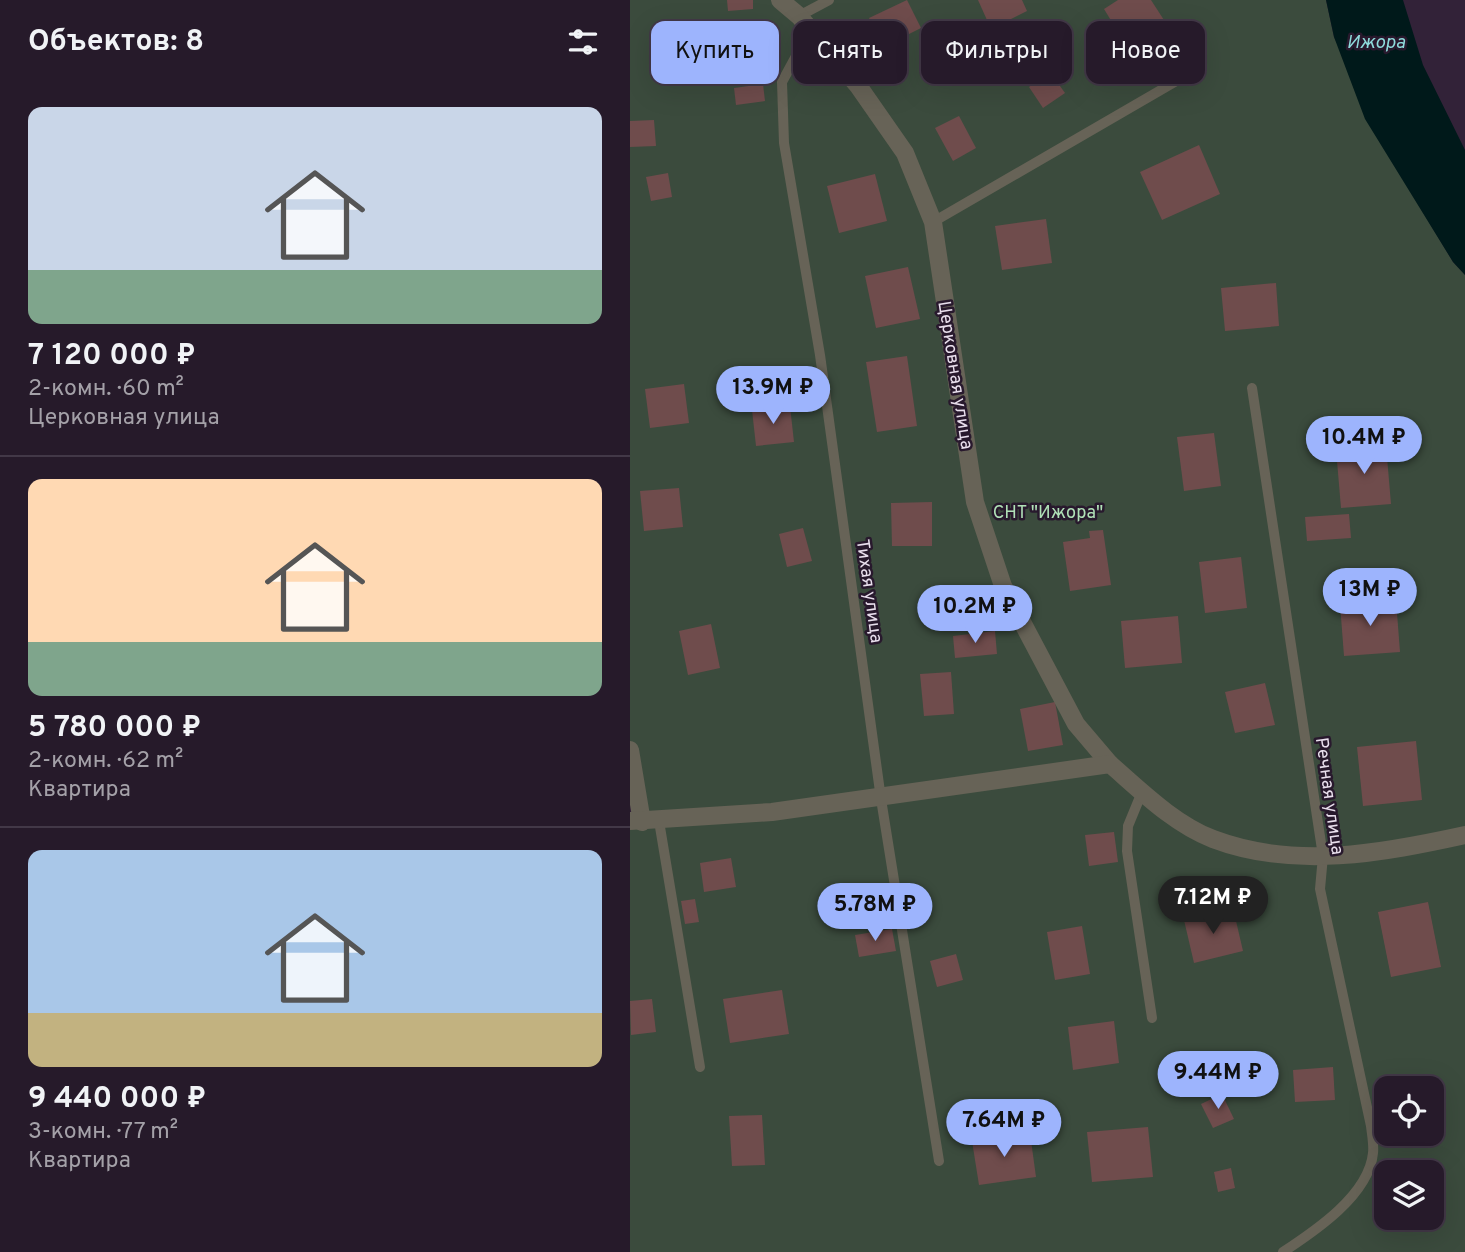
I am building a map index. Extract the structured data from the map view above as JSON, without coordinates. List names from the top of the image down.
{
  "streets": {
    "street": ["Церковная улица"],
    "lane": ["Тихая улица", "Речная улица"]
  },
  "crossings": [
    ["Церковная улица", "Речная улица"]
  ],
  "water": ["Ижора"],
  "parks": ["СНТ \"Ижора\""],
  "page": {
    "heading": "Объектов: 8",
    "chip": [
      "Купить",
      "Снять",
      "Фильтры",
      "Новое"
    ],
    "list": [
      {
        "name": "7 120 000 ₽",
        "note": "2-комн. · 60 m² · Церковная улица"
      },
      {
        "name": "5 780 000 ₽",
        "note": "2-комн. · 62 m² · Квартира"
      },
      {
        "name": "9 440 000 ₽",
        "note": "3-комн. · 77 m² · Квартира"
      }
    ],
    "price": [
      "13.9M ₽",
      "10.4M ₽",
      "13M ₽",
      "10.2M ₽",
      "7.12M ₽",
      "5.78M ₽",
      "9.44M ₽",
      "7.64M ₽"
    ]
  }
}
